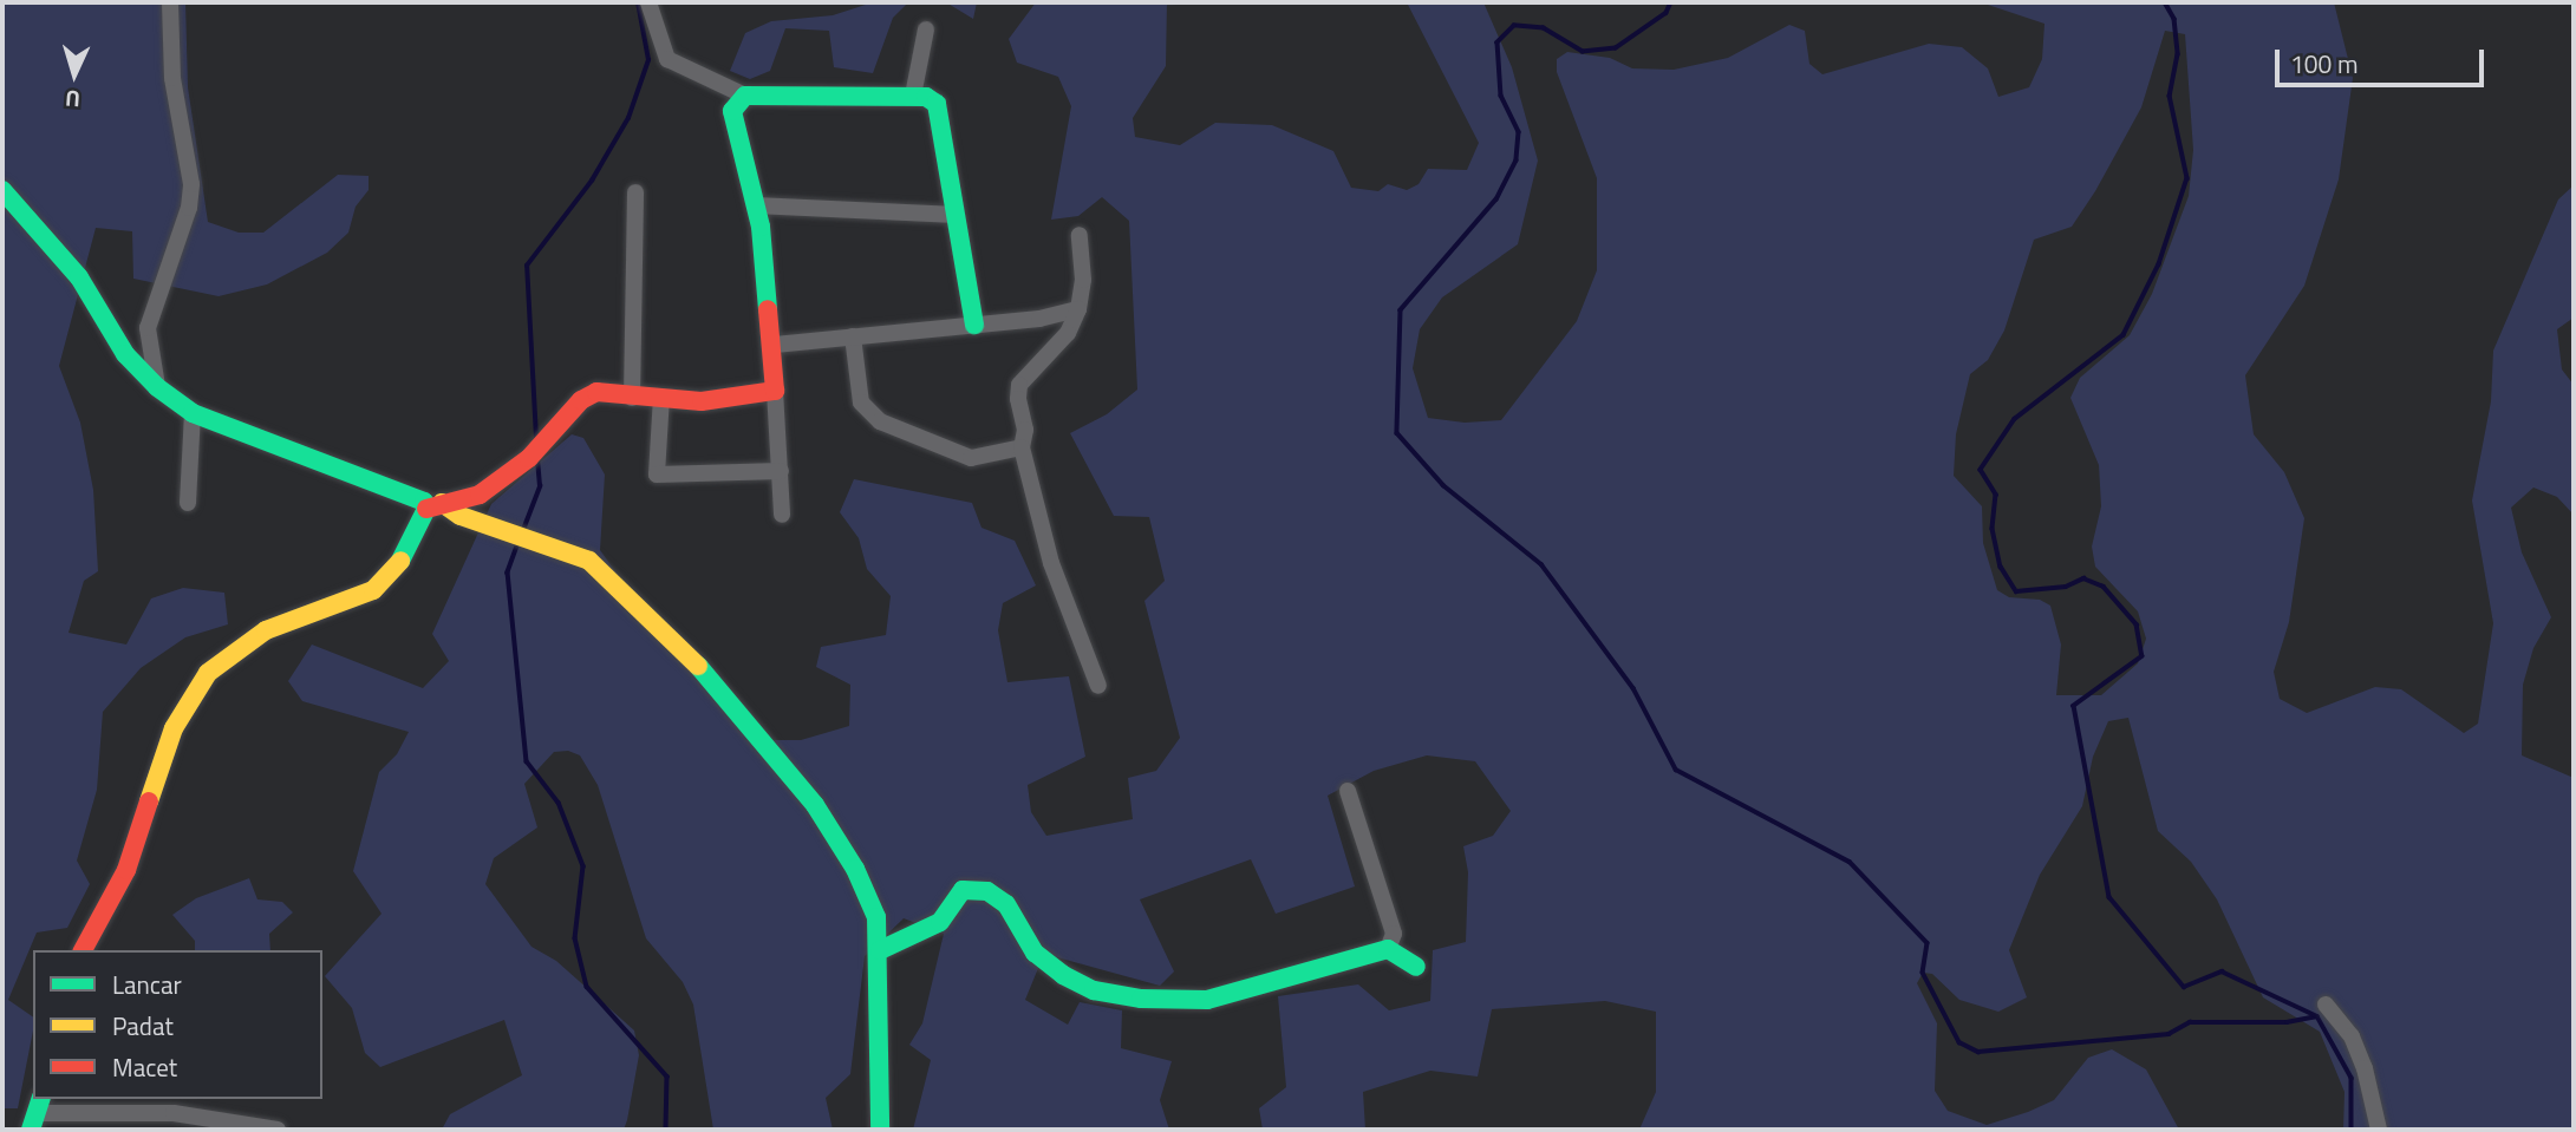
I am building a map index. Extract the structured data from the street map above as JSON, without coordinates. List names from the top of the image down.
{
  "legend": ["Lancar", "Padat", "Macet"],
  "scale_bar": "100 m",
  "north": "bottom"
}
